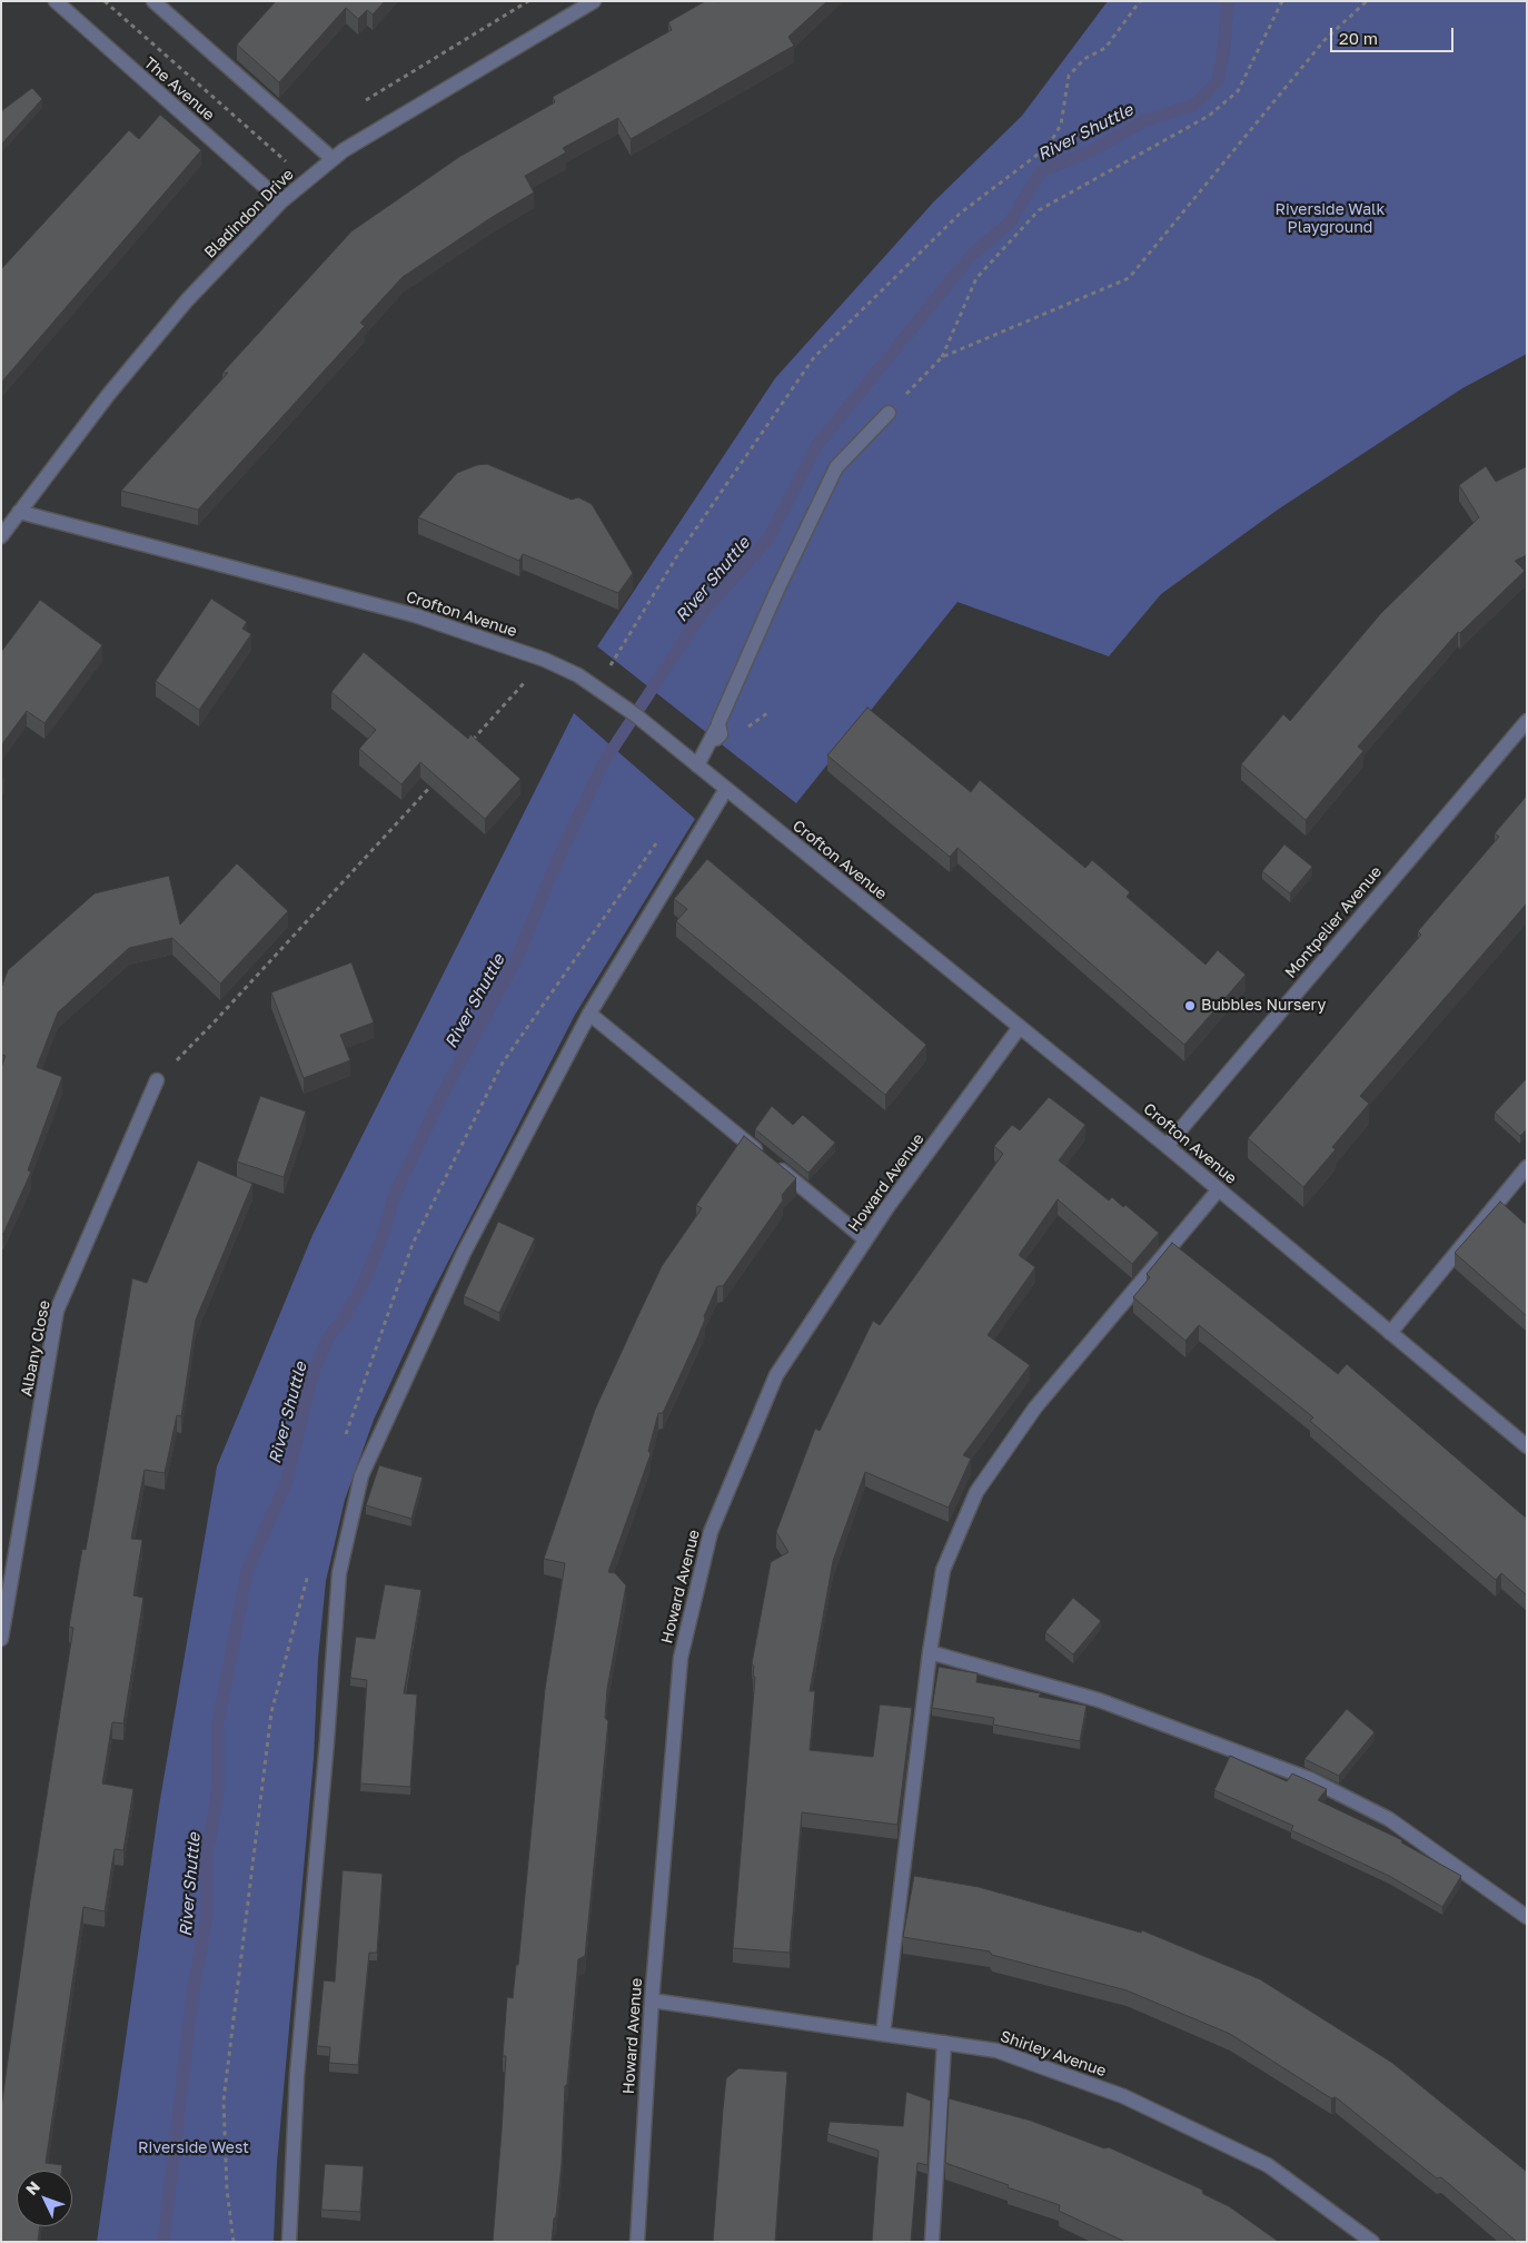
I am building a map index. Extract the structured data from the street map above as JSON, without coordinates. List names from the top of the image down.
{
  "streets": {
    "street": [
      "The Avenue",
      "Bladindon Drive",
      "Crofton Avenue",
      "Montpelier Avenue",
      "Howard Avenue",
      "Albany Close",
      "Shirley Avenue"
    ]
  },
  "crossings": [
    ["The Avenue", "Bladindon Drive"],
    ["Bladindon Drive", "Crofton Avenue"],
    ["Crofton Avenue", "Montpelier Avenue"],
    ["Crofton Avenue", "Howard Avenue"],
    ["Howard Avenue", "Shirley Avenue"]
  ],
  "water": ["River Shuttle"],
  "parks": ["Riverside Walk Playground", "Riverside West"],
  "places": ["Bubbles Nursery"],
  "scale_bar": "20 m",
  "north": "top left"
}
